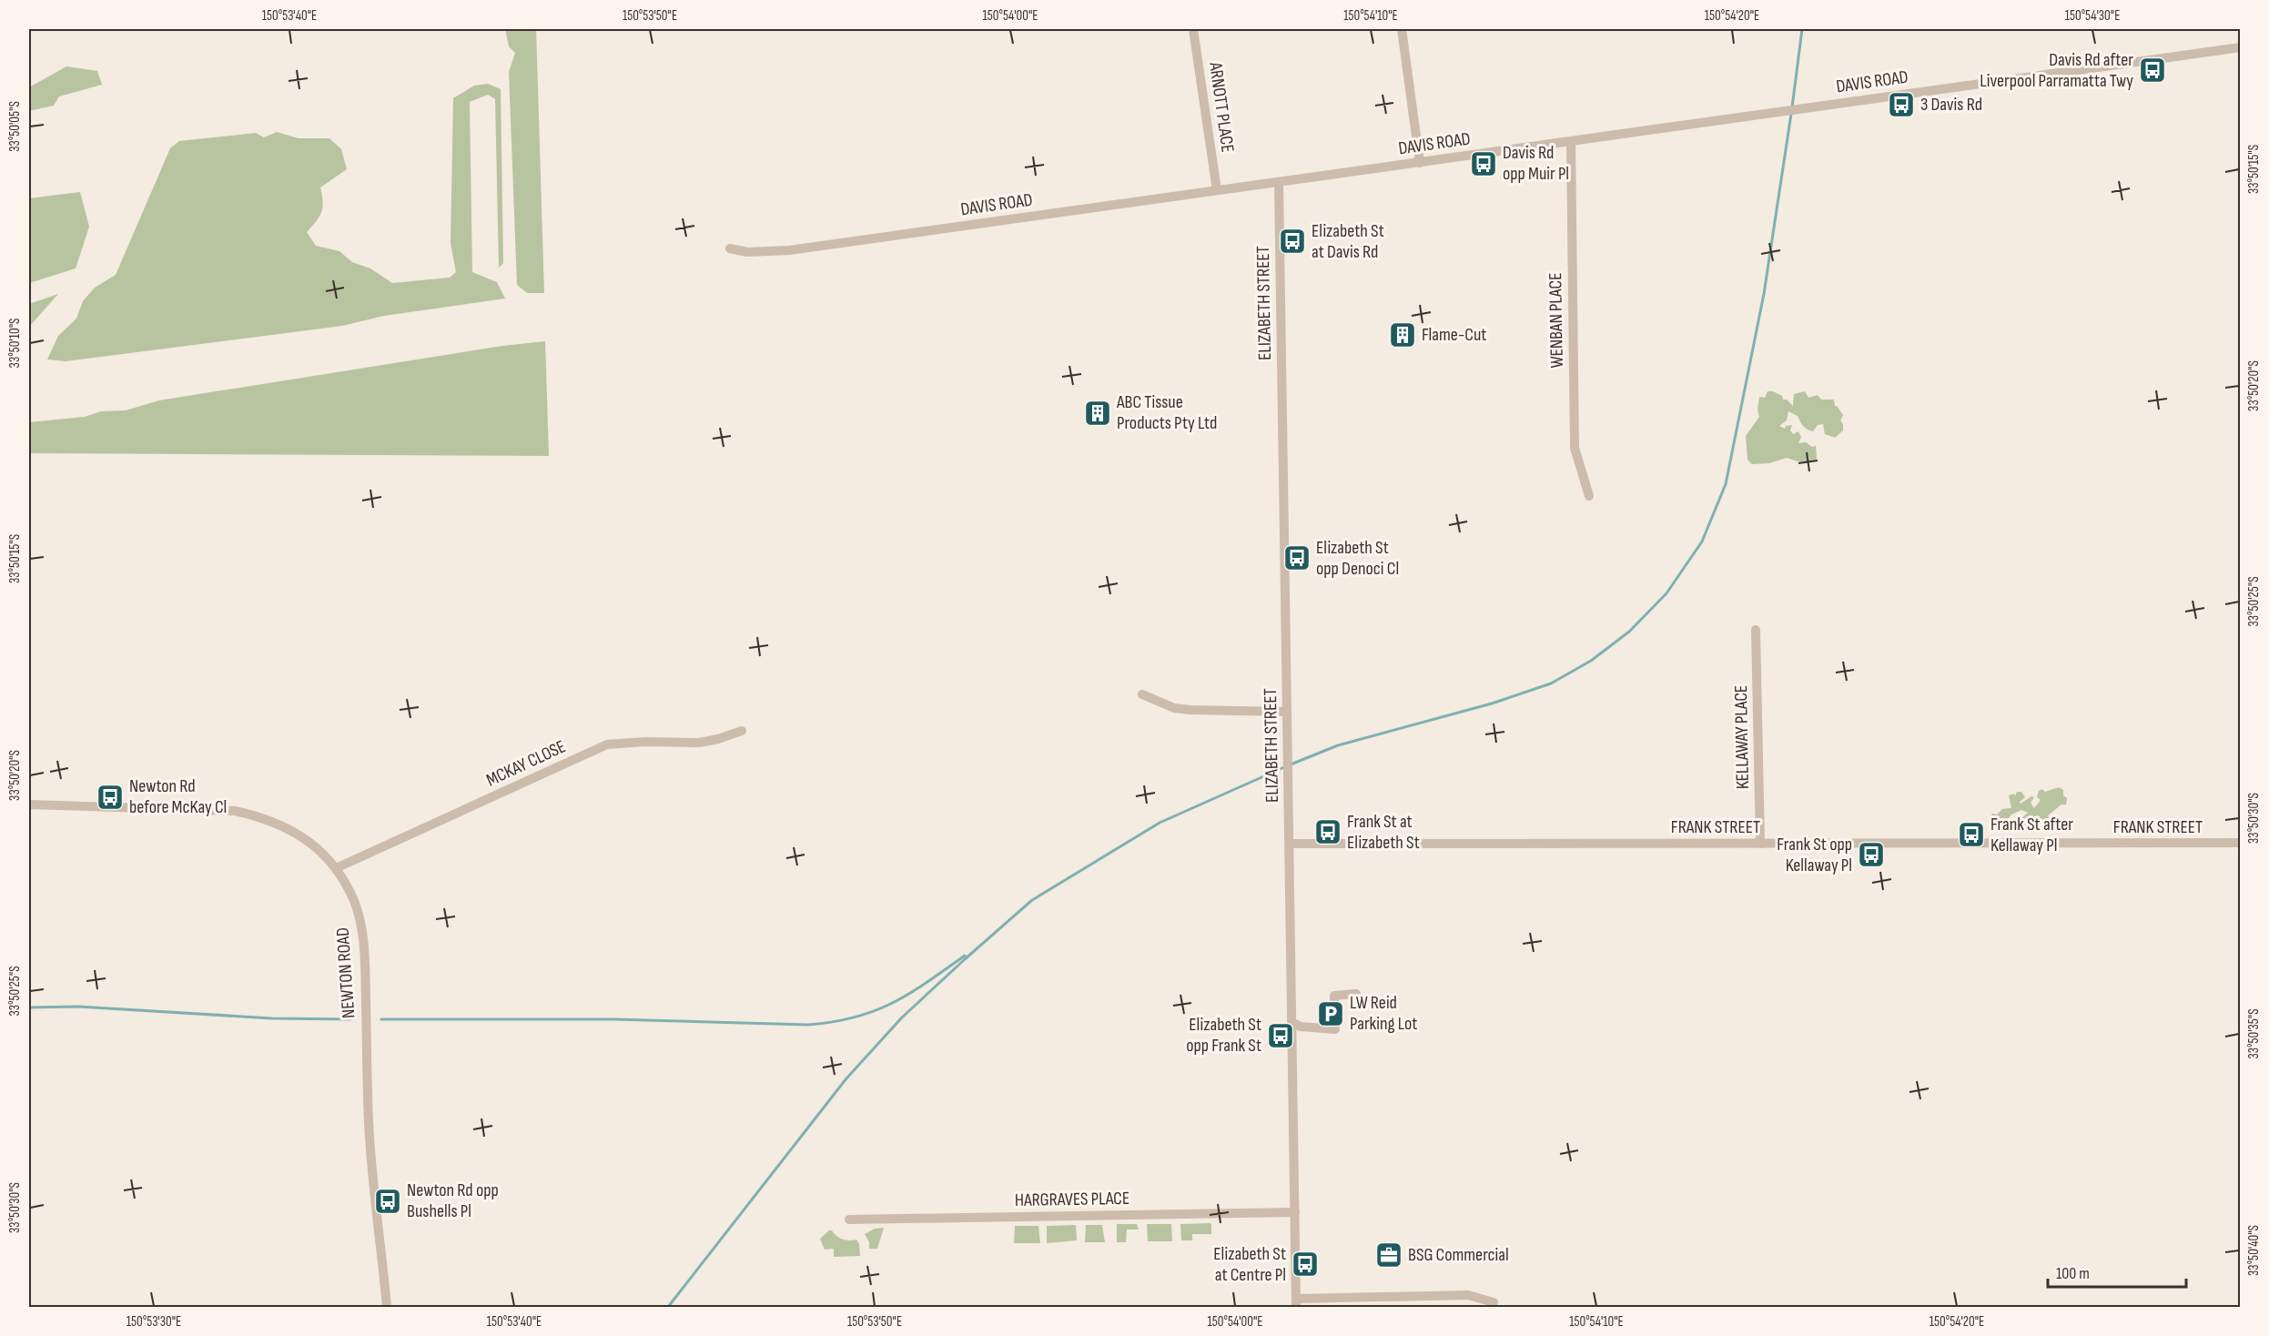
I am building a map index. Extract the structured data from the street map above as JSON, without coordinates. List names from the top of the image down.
{
  "streets": {
    "street": [
      "DAVIS ROAD",
      "ARNOTT PLACE",
      "ELIZABETH STREET",
      "WENBAN PLACE",
      "KELLAWAY PLACE",
      "MCKAY CLOSE",
      "FRANK STREET",
      "NEWTON ROAD",
      "HARGRAVES PLACE"
    ]
  },
  "crossings": [
    ["DAVIS ROAD", "ARNOTT PLACE"],
    ["DAVIS ROAD", "ELIZABETH STREET"],
    ["DAVIS ROAD", "WENBAN PLACE"],
    ["ELIZABETH STREET", "FRANK STREET"],
    ["ELIZABETH STREET", "HARGRAVES PLACE"],
    ["KELLAWAY PLACE", "FRANK STREET"],
    ["MCKAY CLOSE", "NEWTON ROAD"]
  ],
  "places": {
    "bus stop": [
      "Davis Rd after Liverpool Parramatta Twy",
      "3 Davis Rd",
      "Davis Rd opp Muir Pl",
      "Elizabeth St at Davis Rd",
      "Elizabeth St opp Denoci Cl",
      "Newton Rd before McKay Cl",
      "Frank St at Elizabeth St",
      "Frank St after Kellaway Pl",
      "Frank St opp Kellaway Pl",
      "Elizabeth St opp Frank St",
      "Newton Rd opp Bushells Pl",
      "Elizabeth St at Centre Pl"
    ],
    "building": ["Flame-Cut", "ABC Tissue Products Pty Ltd"],
    "parking": ["LW Reid Parking Lot"],
    "office": ["BSG Commercial"]
  },
  "scale_bar": "100 m",
  "coordinates": [
    "150°53'40\"E",
    "150°53'50\"E",
    "150°54'00\"E",
    "150°54'10\"E",
    "150°54'20\"E",
    "150°54'30\"E",
    "33°50'05\"S",
    "33°50'15\"S",
    "33°50'10\"S",
    "33°50'20\"S",
    "33°50'25\"S",
    "33°50'30\"S",
    "33°50'35\"S",
    "33°50'40\"S",
    "150°53'30\"E"
  ]
}
